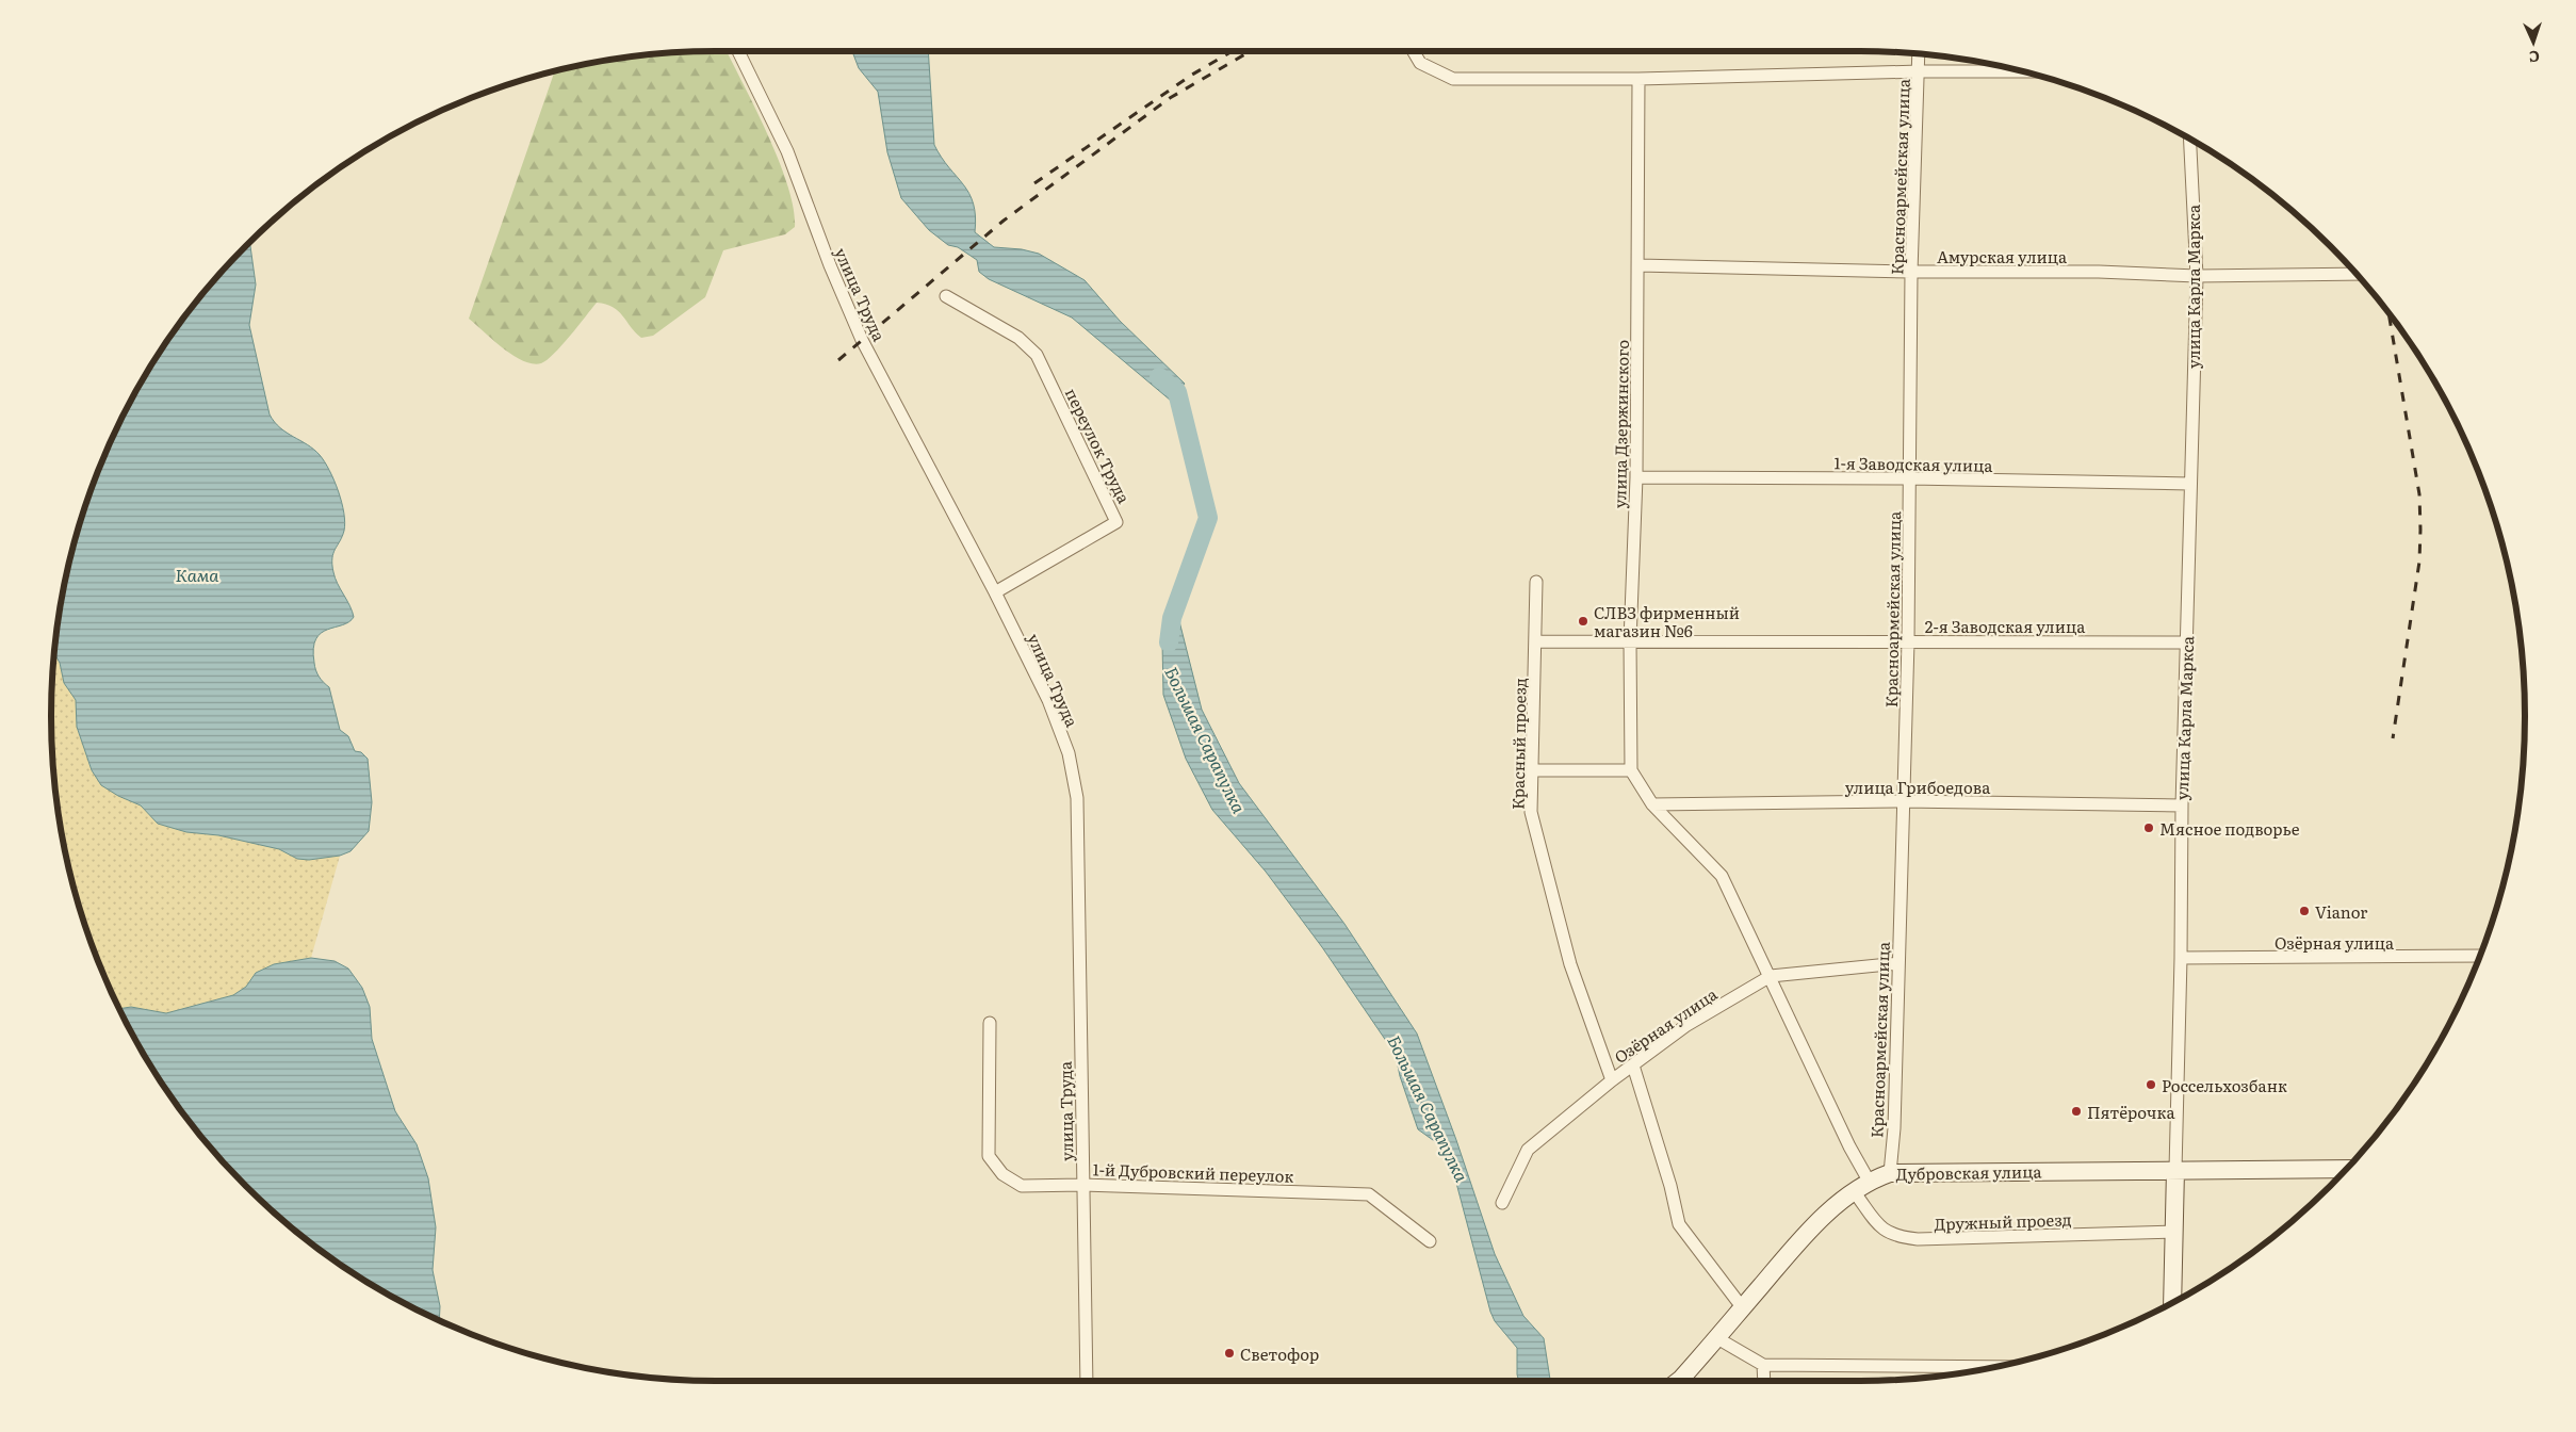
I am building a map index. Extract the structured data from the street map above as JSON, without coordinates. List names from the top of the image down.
{
  "streets": {
    "main road": ["улица Карла Маркса", "Дубровская улица"],
    "street": [
      "Красноармейская улица",
      "Амурская улица",
      "улица Труда",
      "улица Дзержинского",
      "переулок Труда",
      "1-я Заводская улица",
      "2-я Заводская улица",
      "Красный проезд",
      "улица Грибоедова",
      "Озёрная улица",
      "1-й Дубровский переулок",
      "Дружный проезд"
    ]
  },
  "crossings": [
    ["Красноармейская улица", "Амурская улица"],
    ["Красноармейская улица", "1-я Заводская улица"],
    ["Красноармейская улица", "2-я Заводская улица"],
    ["Красноармейская улица", "улица Грибоедова"],
    ["Красноармейская улица", "Озёрная улица"],
    ["Красноармейская улица", "Дубровская улица"],
    ["Амурская улица", "улица Карла Маркса"],
    ["Амурская улица", "улица Дзержинского"],
    ["улица Карла Маркса", "1-я Заводская улица"],
    ["улица Карла Маркса", "2-я Заводская улица"],
    ["улица Карла Маркса", "улица Грибоедова"],
    ["улица Карла Маркса", "Озёрная улица"],
    ["улица Карла Маркса", "Дубровская улица"],
    ["улица Карла Маркса", "Дружный проезд"],
    ["улица Труда", "переулок Труда"],
    ["улица Труда", "1-й Дубровский переулок"],
    ["улица Дзержинского", "1-я Заводская улица"],
    ["улица Дзержинского", "2-я Заводская улица"],
    ["2-я Заводская улица", "Красный проезд"],
    ["Красный проезд", "Озёрная улица"],
    ["Дубровская улица", "Дружный проезд"]
  ],
  "water": ["Кама", "Большая Сарапулка"],
  "places": [
    "СЛВЗ фирменный магазин №6",
    "Мясное подворье",
    "Vianor",
    "Россельхозбанк",
    "Пятёрочка",
    "Светофор"
  ],
  "north": "bottom"
}
